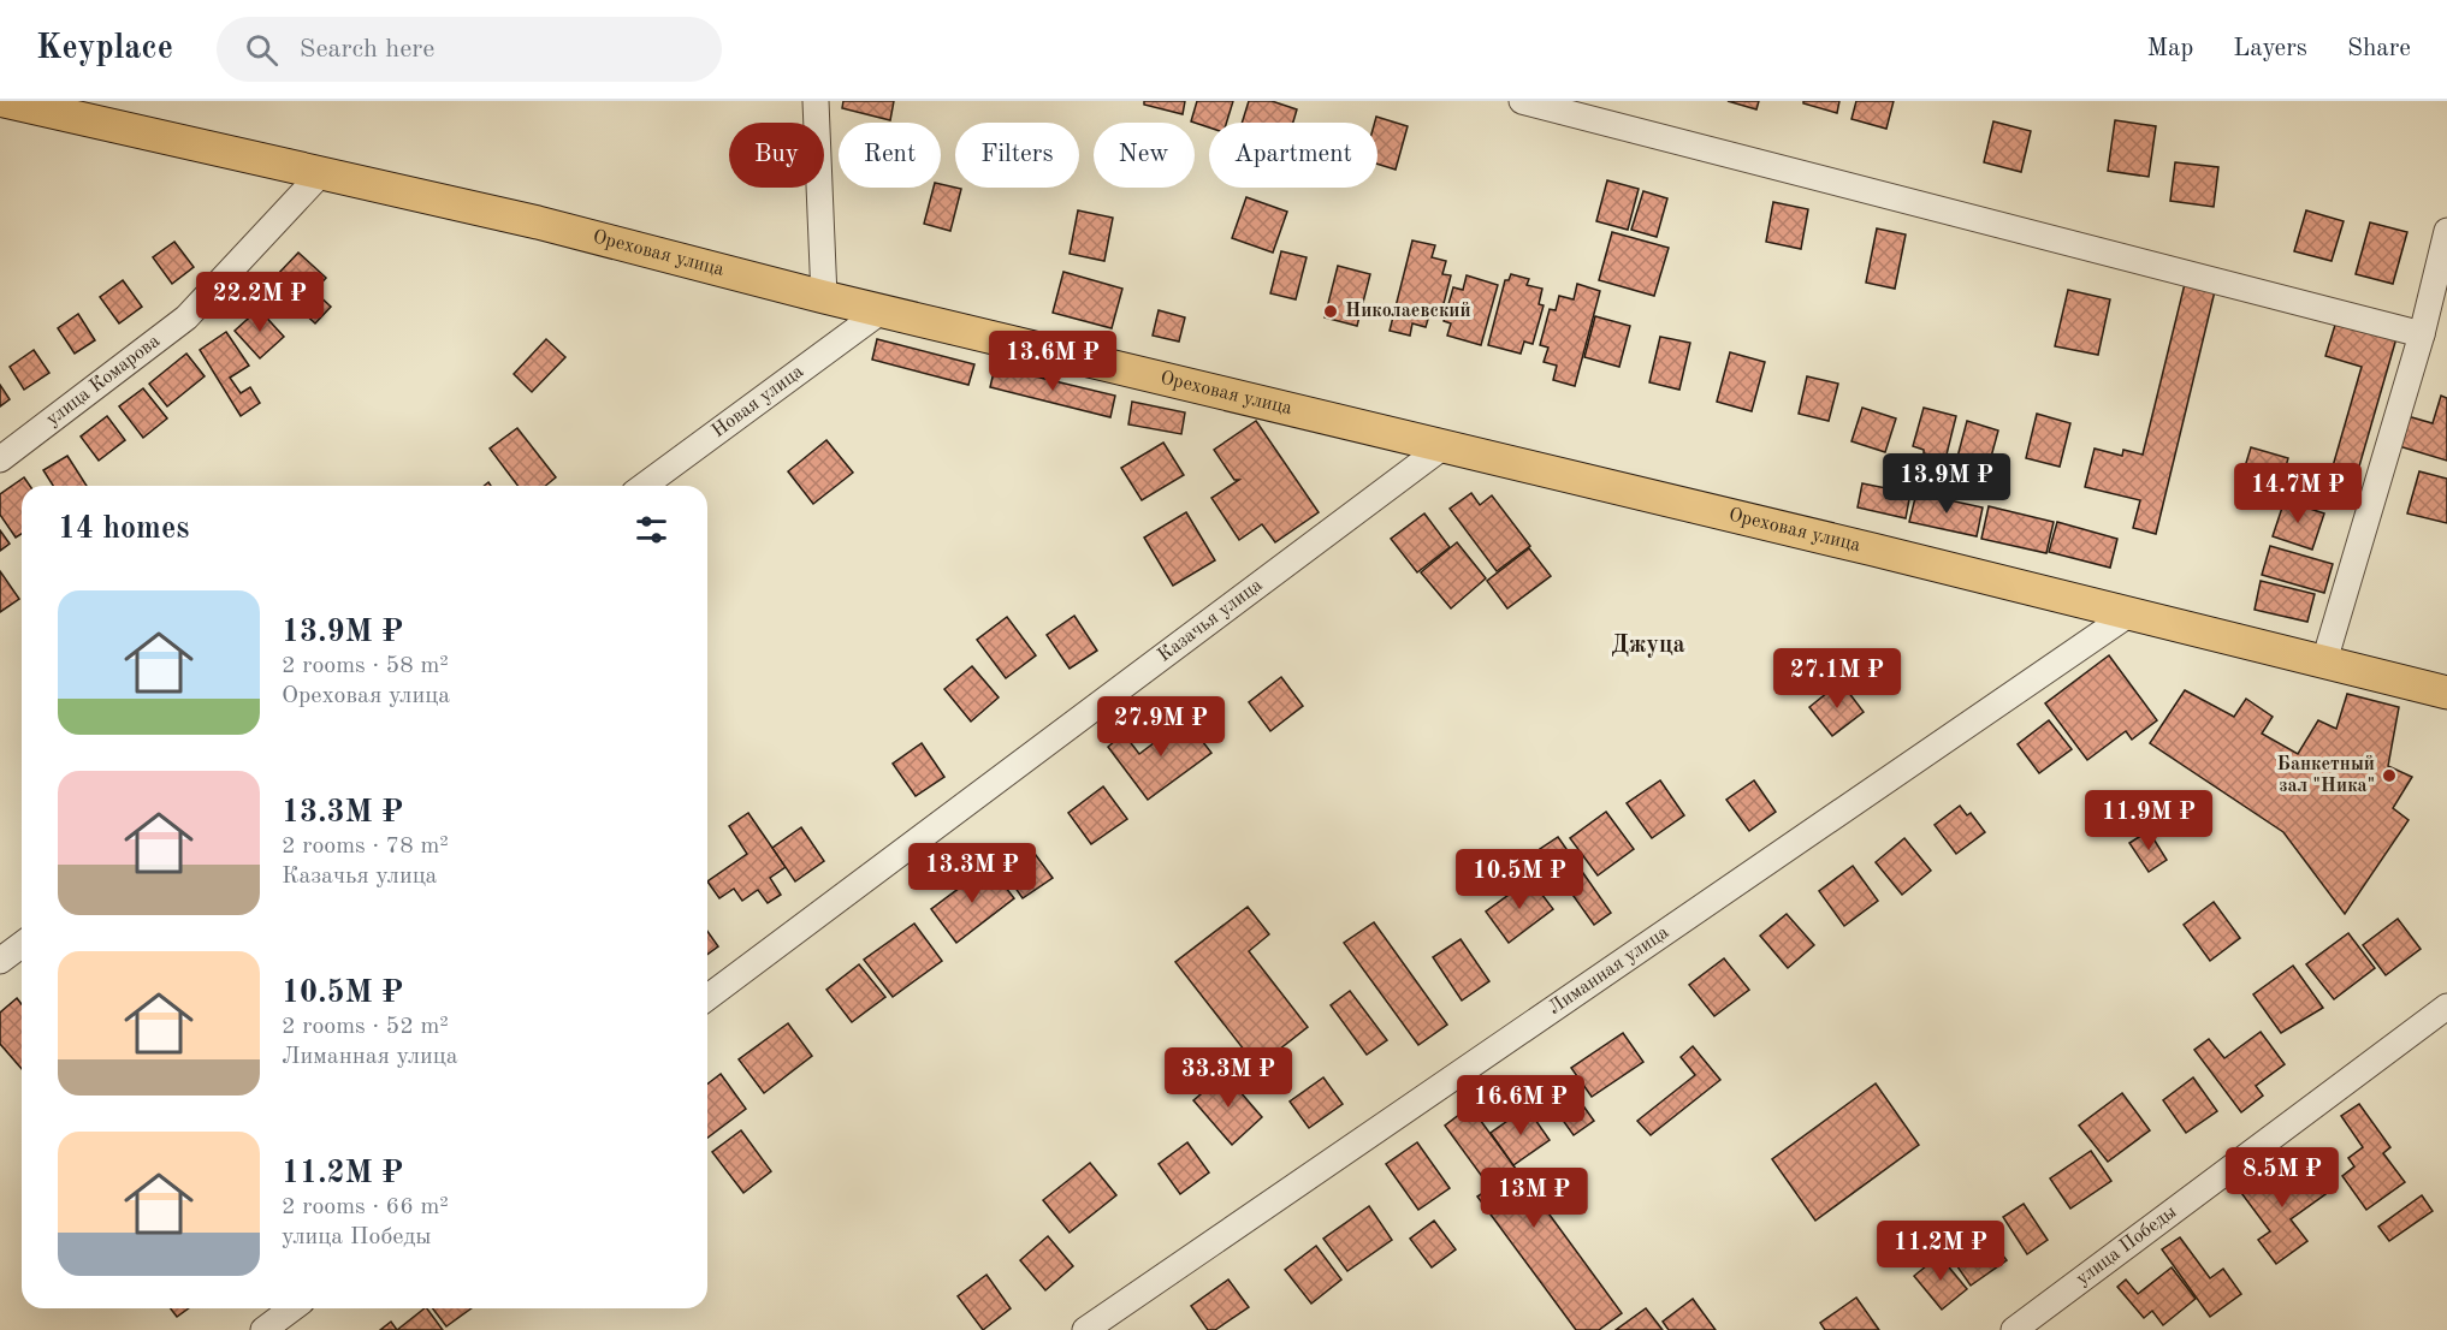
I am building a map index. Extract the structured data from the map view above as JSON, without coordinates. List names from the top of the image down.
{
  "streets": {
    "main road": ["Ореховая улица"],
    "street": [
      "улица Комарова",
      "Новая улица",
      "Казачья улица",
      "Лиманная улица",
      "улица Победы"
    ]
  },
  "crossings": [
    ["Ореховая улица", "улица Комарова"],
    ["Ореховая улица", "Новая улица"],
    ["Ореховая улица", "Казачья улица"],
    ["Ореховая улица", "Лиманная улица"]
  ],
  "districts": ["Джуца"],
  "places": ["Николаевский", "Банкетный зал \"Ника\""],
  "page": {
    "header": "Keyplace",
    "search": "Search here",
    "nav": ["Map", "Layers", "Share"],
    "chip": [
      "Buy",
      "Rent",
      "Filters",
      "New",
      "Apartment"
    ],
    "price": [
      "22.2M ₽",
      "13.6M ₽",
      "13.9M ₽",
      "14.7M ₽",
      "27.1M ₽",
      "27.9M ₽",
      "11.9M ₽",
      "13.3M ₽",
      "10.5M ₽",
      "33.3M ₽",
      "16.6M ₽",
      "8.5M ₽",
      "13M ₽",
      "11.2M ₽"
    ],
    "heading": "14 homes",
    "list": [
      {
        "name": "13.9M ₽",
        "note": "2 rooms · 58 m² · Ореховая улица"
      },
      {
        "name": "13.3M ₽",
        "note": "2 rooms · 78 m² · Казачья улица"
      },
      {
        "name": "10.5M ₽",
        "note": "2 rooms · 52 m² · Лиманная улица"
      },
      {
        "name": "11.2M ₽",
        "note": "2 rooms · 66 m² · улица Победы"
      }
    ]
  }
}
